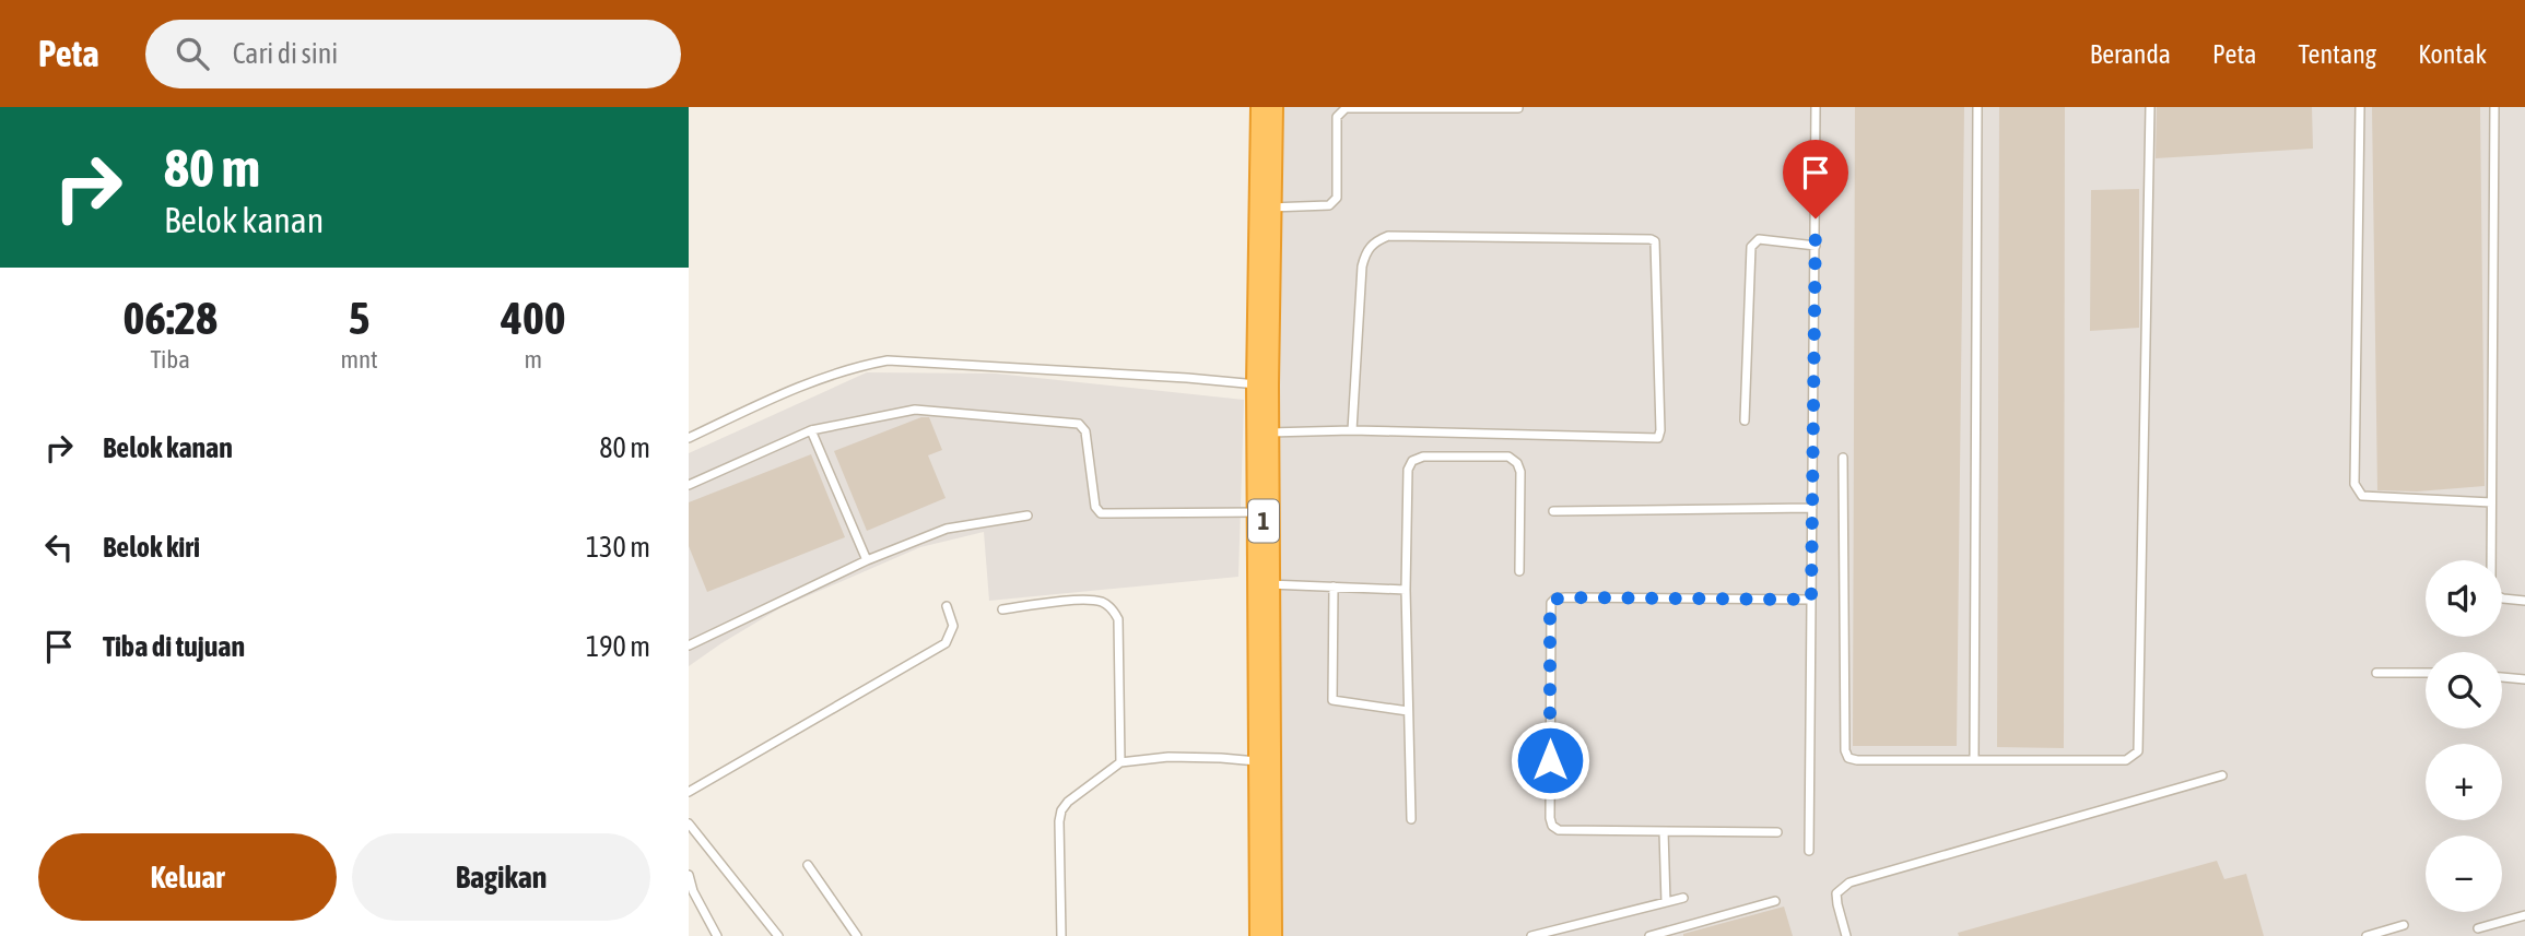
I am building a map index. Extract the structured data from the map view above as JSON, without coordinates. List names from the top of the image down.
{
  "streets": {
    "highway": ["1"]
  },
  "page": {
    "header": "Peta",
    "search": "Cari di sini",
    "nav": [
      "Beranda",
      "Peta",
      "Tentang",
      "Kontak"
    ],
    "turn": ["80 m", "Belok kanan"],
    "eta": [
      "06:28",
      "Tiba",
      "5",
      "mnt",
      "400",
      "m"
    ],
    "list": [
      {
        "name": "Belok kanan",
        "value": "80 m"
      },
      {
        "name": "Belok kiri",
        "value": "130 m"
      },
      {
        "name": "Tiba di tujuan",
        "value": "190 m"
      }
    ],
    "map_buttons": ["+", "−"],
    "buttons": ["Keluar", "Bagikan"]
  }
}
